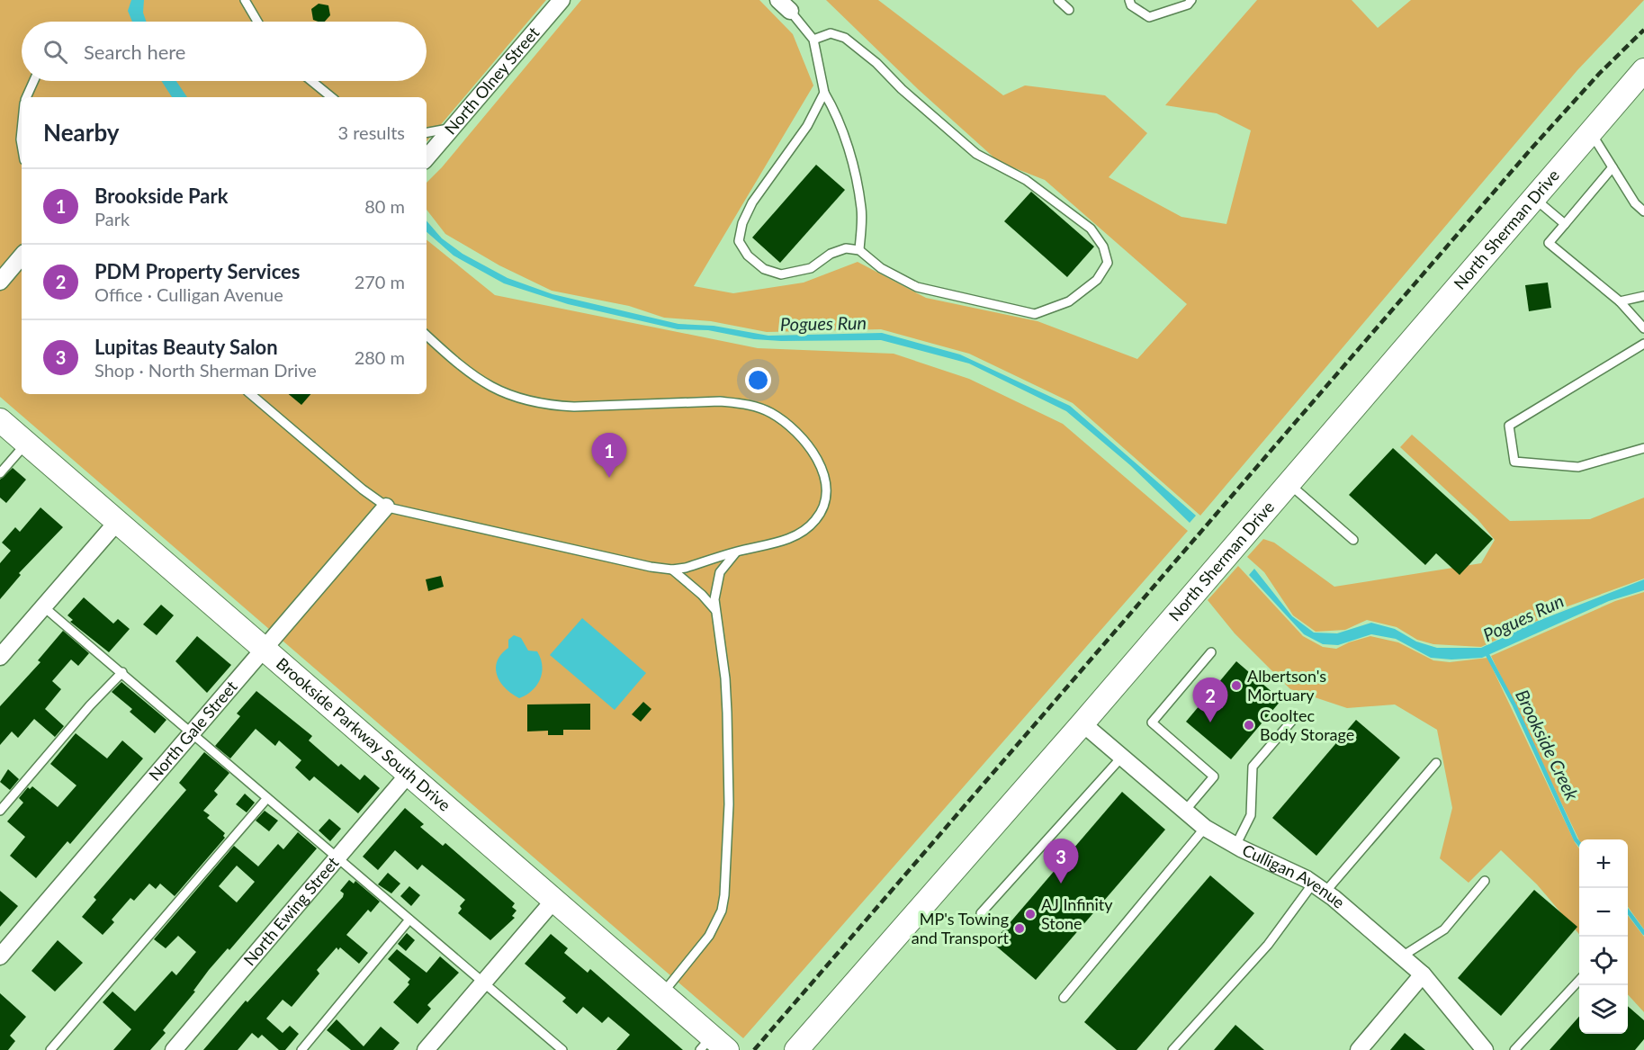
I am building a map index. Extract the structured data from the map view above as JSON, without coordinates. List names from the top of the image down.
{
  "streets": {
    "main road": ["North Sherman Drive", "Brookside Parkway South Drive"],
    "street": [
      "North Olney Street",
      "North Gale Street",
      "Culligan Avenue",
      "North Ewing Street"
    ]
  },
  "crossings": [
    ["North Sherman Drive", "Culligan Avenue"],
    ["North Gale Street", "Brookside Parkway South Drive"],
    ["Brookside Parkway South Drive", "North Ewing Street"]
  ],
  "water": ["Pogues Run", "Brookside Creek"],
  "places": [
    "Albertson's Mortuary",
    "Cooltec Body Storage",
    "AJ Infinity Stone",
    "MP's Towing and Transport"
  ],
  "page": {
    "search": "Search here",
    "heading": ["Nearby", "3 results"],
    "list": [
      {
        "mark": "1",
        "name": "Brookside Park",
        "note": "Park",
        "value": "80 m"
      },
      {
        "mark": "2",
        "name": "PDM Property Services",
        "note": "Office · Culligan Avenue",
        "value": "270 m"
      },
      {
        "mark": "3",
        "name": "Lupitas Beauty Salon",
        "note": "Shop · North Sherman Drive",
        "value": "280 m"
      }
    ],
    "pins": ["1", "2", "3"],
    "map_buttons": ["+", "−"]
  }
}
